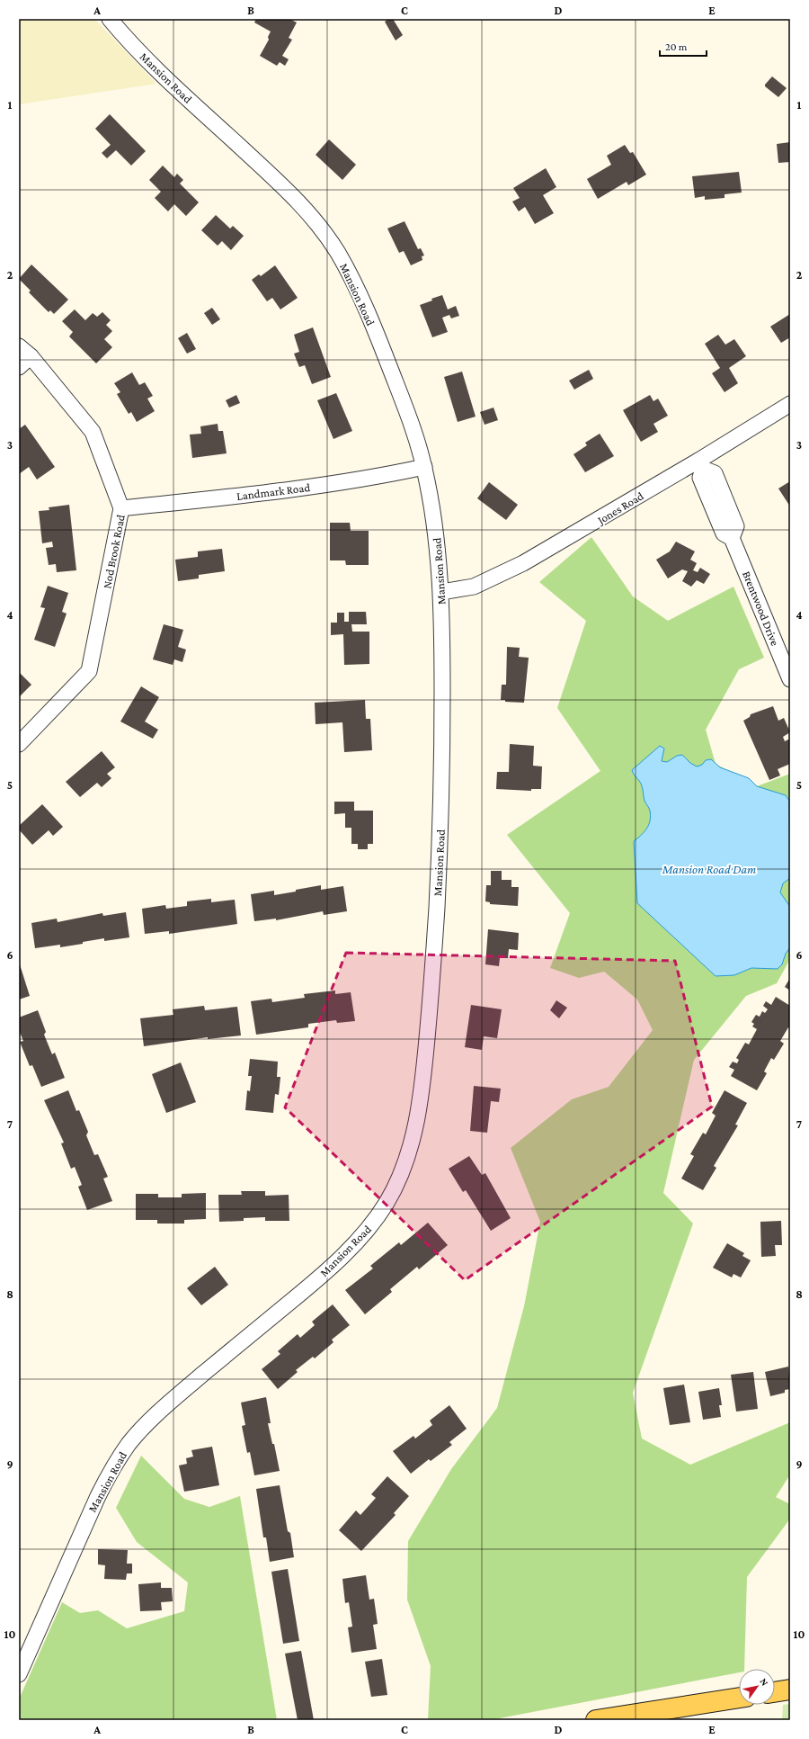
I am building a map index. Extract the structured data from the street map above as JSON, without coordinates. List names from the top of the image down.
{
  "streets": {
    "street": [
      "Mansion Road",
      "Landmark Road",
      "Jones Road",
      "Nod Brook Road",
      "Brentwood Drive"
    ]
  },
  "crossings": [
    ["Mansion Road", "Landmark Road"],
    ["Mansion Road", "Jones Road"],
    ["Landmark Road", "Nod Brook Road"],
    ["Jones Road", "Brentwood Drive"]
  ],
  "water": ["Mansion Road Dam"],
  "scale_bar": "20 m",
  "north": "top right",
  "grid": {
    "columns": [
      "A",
      "B",
      "C",
      "D",
      "E"
    ],
    "rows": [
      "1",
      "2",
      "3",
      "4",
      "5",
      "6",
      "7",
      "8",
      "9",
      "10"
    ]
  }
}
